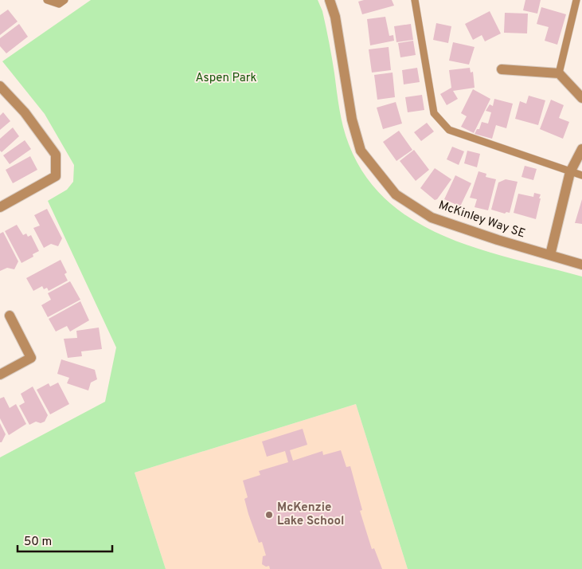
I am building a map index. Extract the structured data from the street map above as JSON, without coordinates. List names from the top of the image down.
{
  "streets": {
    "street": ["McKinley Way SE"]
  },
  "parks": ["Aspen Park"],
  "places": ["McKenzie Lake School"],
  "scale_bar": "50 m"
}
